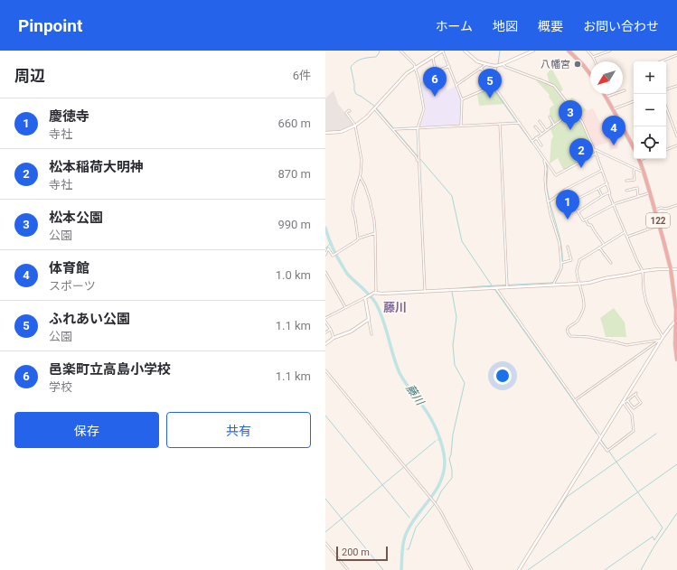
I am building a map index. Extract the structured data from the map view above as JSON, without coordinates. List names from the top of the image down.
{
  "streets": {
    "highway": ["122"]
  },
  "districts": ["藤川"],
  "water": ["藤川"],
  "places": ["八幡宮"],
  "scale_bar": "200 m",
  "north": "bottom left",
  "page": {
    "header": "Pinpoint",
    "nav": [
      "ホーム",
      "地図",
      "概要",
      "お問い合わせ"
    ],
    "heading": ["周辺", "6件"],
    "map_buttons": ["+", "−"],
    "pins": [
      "6",
      "5",
      "3",
      "4",
      "2",
      "1"
    ],
    "list": [
      {
        "mark": "1",
        "name": "慶徳寺",
        "note": "寺社",
        "value": "660 m"
      },
      {
        "mark": "2",
        "name": "松本稲荷大明神",
        "note": "寺社",
        "value": "870 m"
      },
      {
        "mark": "3",
        "name": "松本公園",
        "note": "公園",
        "value": "990 m"
      },
      {
        "mark": "4",
        "name": "体育館",
        "note": "スポーツ",
        "value": "1.0 km"
      },
      {
        "mark": "5",
        "name": "ふれあい公園",
        "note": "公園",
        "value": "1.1 km"
      },
      {
        "mark": "6",
        "name": "邑楽町立高島小学校",
        "note": "学校",
        "value": "1.1 km"
      }
    ],
    "buttons": ["保存", "共有"],
    "scale": "200 m"
  }
}
